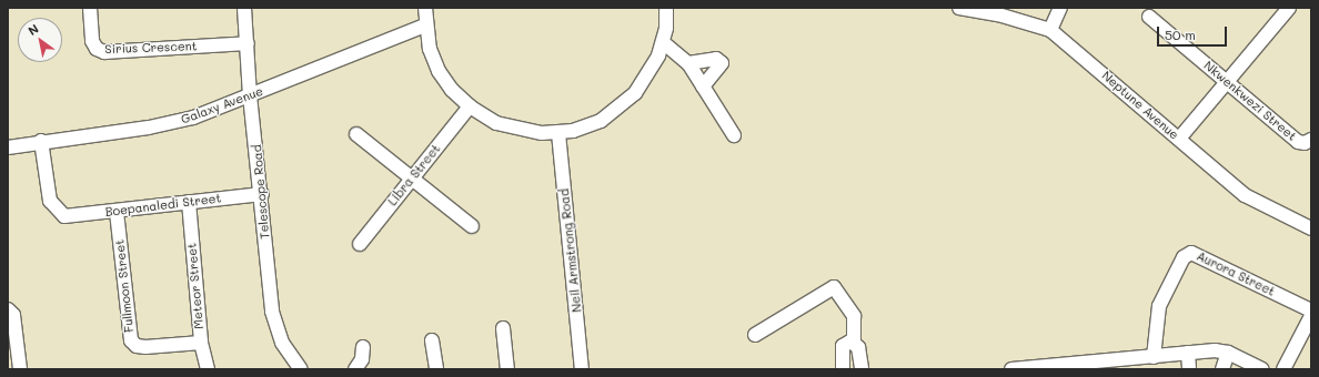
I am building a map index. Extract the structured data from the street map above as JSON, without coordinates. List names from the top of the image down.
{
  "streets": {
    "street": [
      "Sirius Crescent",
      "Nkwenkwezi Street",
      "Galaxy Avenue",
      "Neptune Avenue",
      "Libra Street",
      "Telescope Road",
      "Boepanaledi Street",
      "Neil Armstrong Road",
      "Aurora Street",
      "Fullmoon Street",
      "Meteor Street"
    ]
  },
  "crossings": [
    ["Sirius Crescent", "Telescope Road"],
    ["Galaxy Avenue", "Telescope Road"],
    ["Galaxy Avenue", "Boepanaledi Street"],
    ["Telescope Road", "Boepanaledi Street"],
    ["Boepanaledi Street", "Fullmoon Street"],
    ["Boepanaledi Street", "Meteor Street"],
    ["Fullmoon Street", "Meteor Street"]
  ],
  "scale_bar": "50 m",
  "north": "top left"
}
